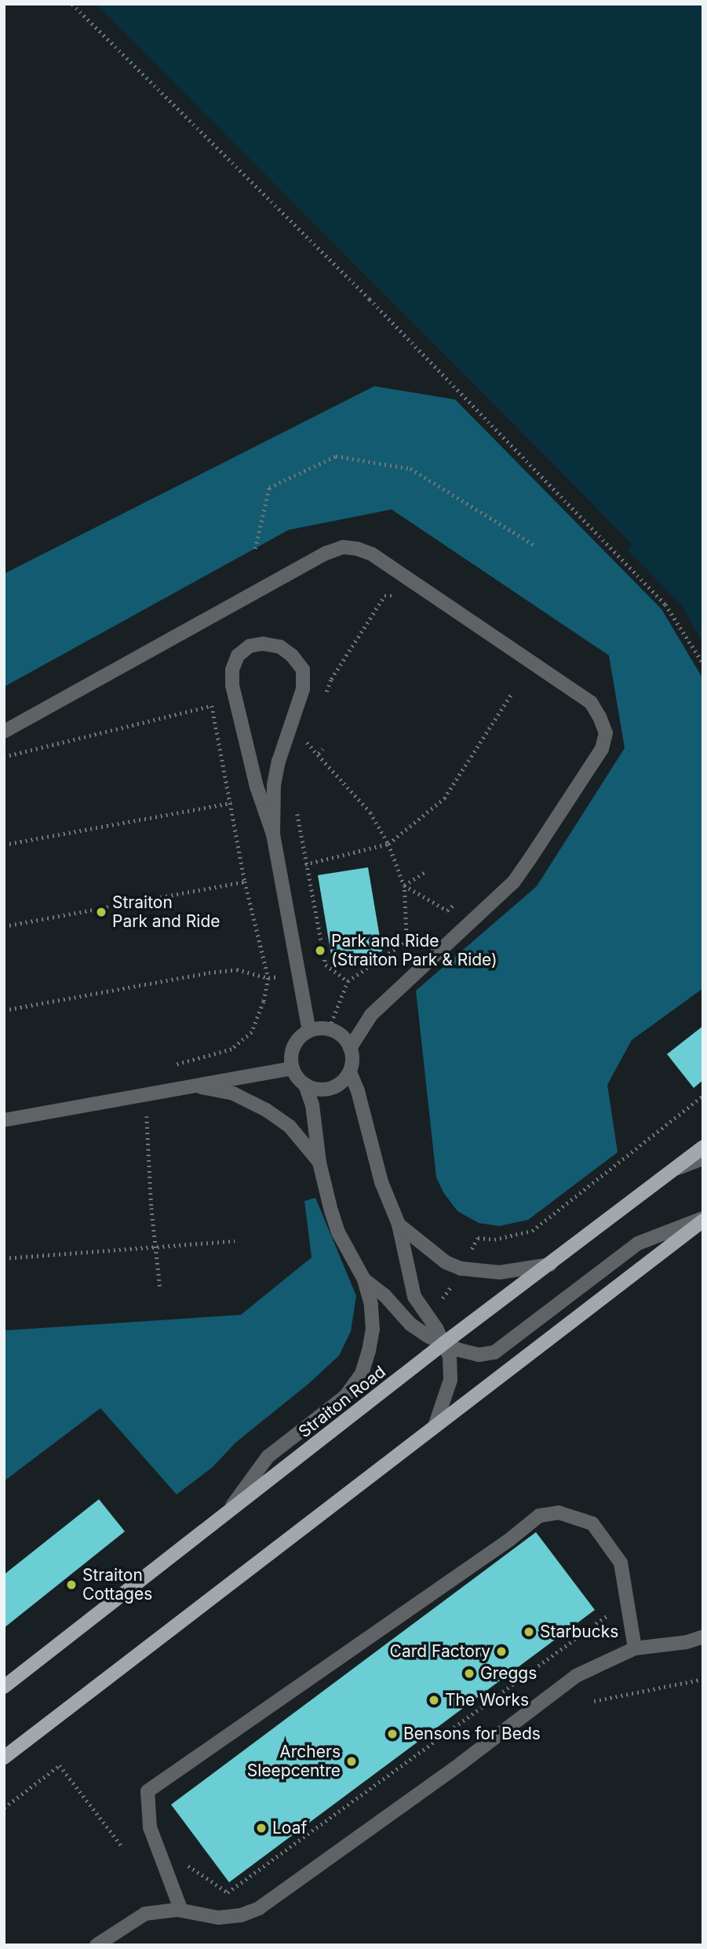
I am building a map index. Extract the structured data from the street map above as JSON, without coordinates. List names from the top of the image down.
{
  "streets": {
    "main road": ["Straiton Road"]
  },
  "places": [
    "Straiton Park and Ride",
    "Park and Ride (Straiton Park & Ride)",
    "Straiton Cottages",
    "Starbucks",
    "Card Factory",
    "Greggs",
    "The Works",
    "Bensons for Beds",
    "Archers Sleepcentre",
    "Loaf"
  ]
}
